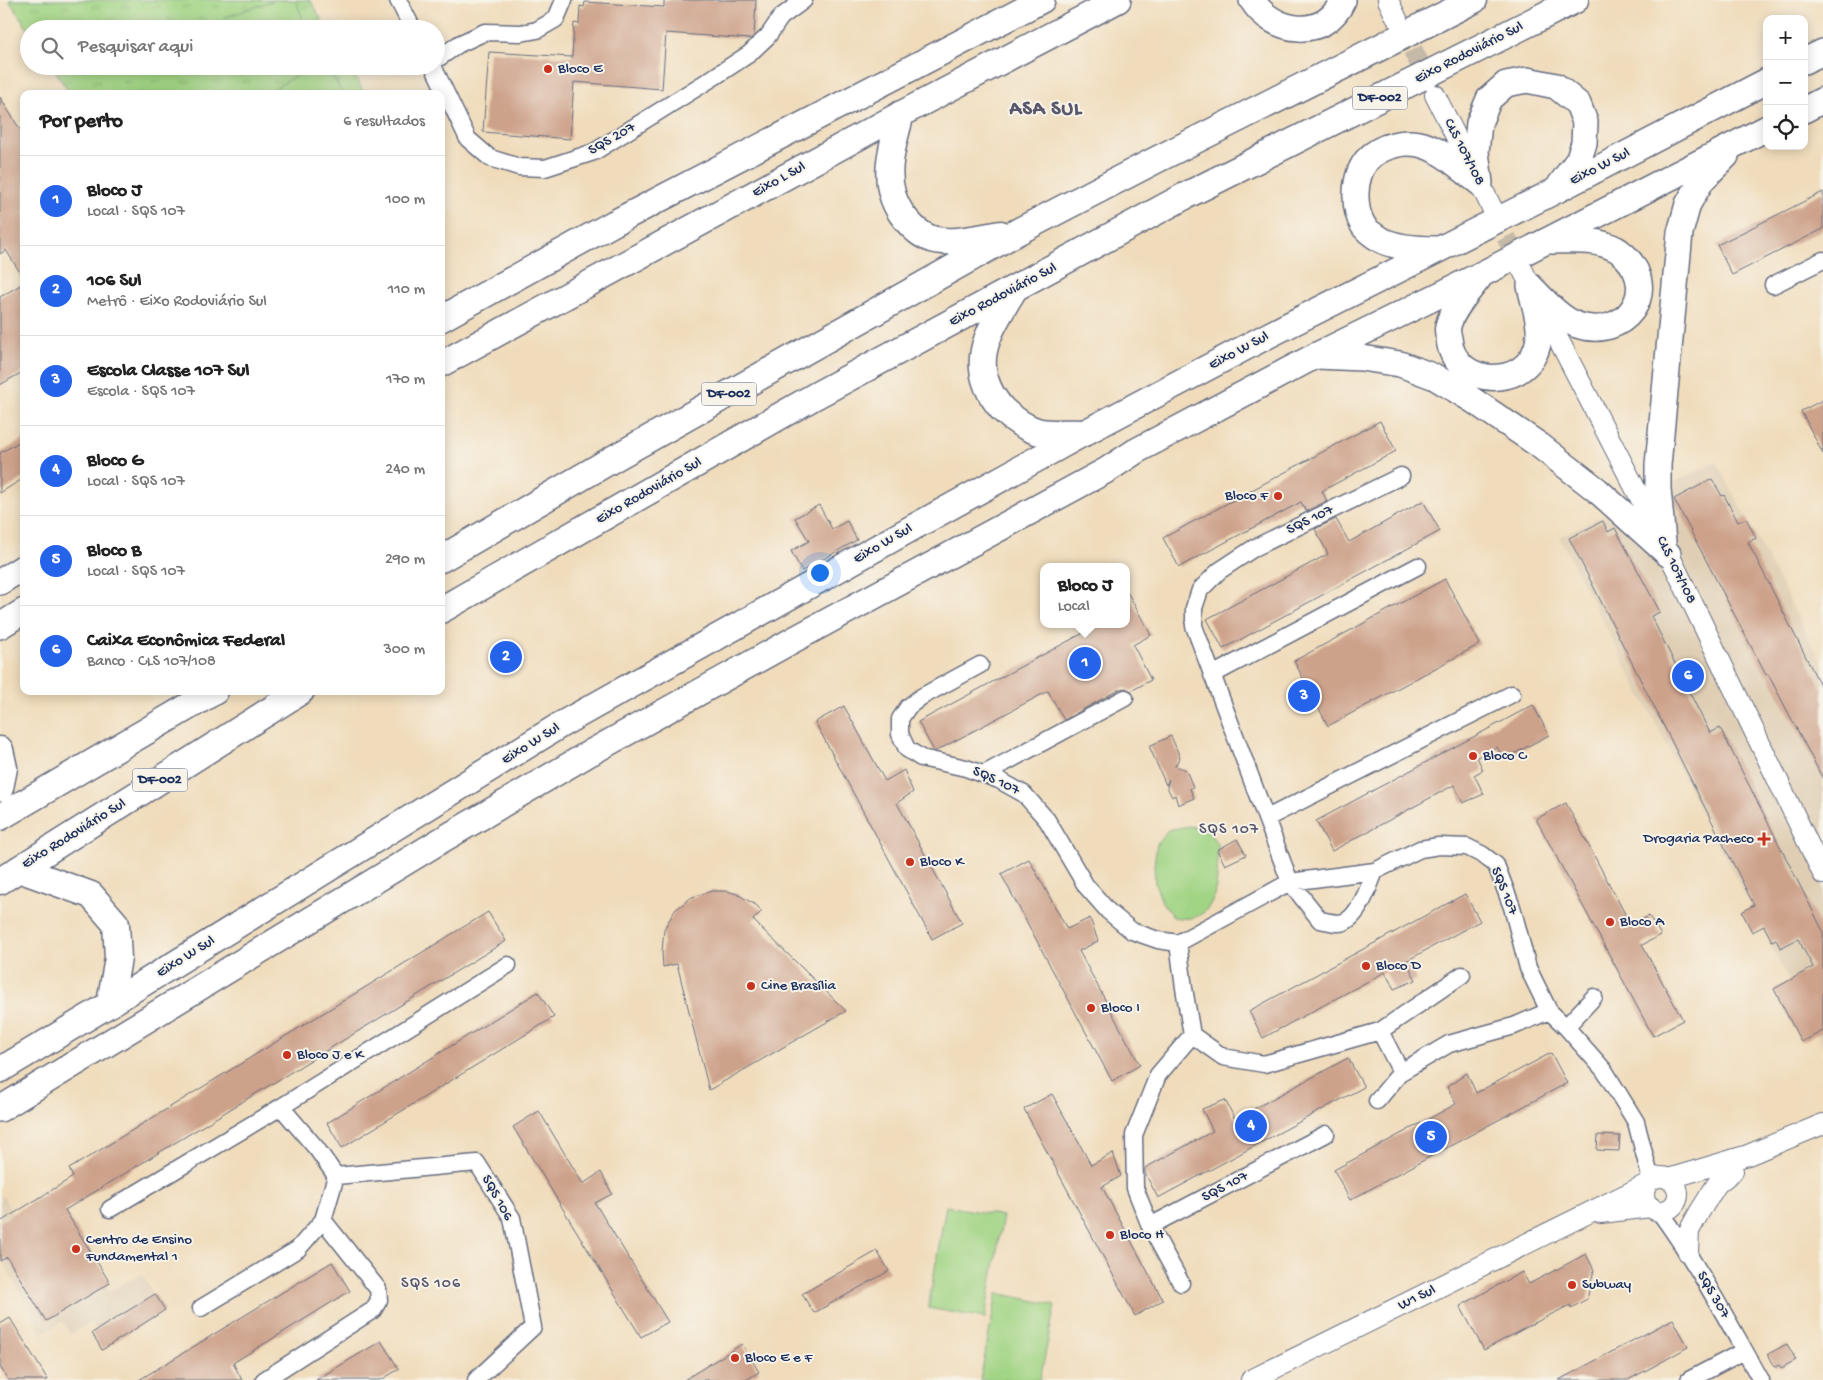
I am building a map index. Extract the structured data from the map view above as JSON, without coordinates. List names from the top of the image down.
{
  "streets": {
    "highway": ["Eixo Rodoviário Sul", "DF-002"],
    "main road": ["Eixo W Sul", "Eixo L Sul"],
    "street": [
      "SQS 207",
      "CLS 107/108",
      "SQS 107",
      "SQS 106",
      "SQS 307",
      "W1 Sul"
    ]
  },
  "crossings": [
    ["SQS 107", "SQS 307"],
    ["SQS 107", "W1 Sul"],
    ["SQS 307", "W1 Sul"]
  ],
  "districts": ["ASA SUL", "SQS 107", "SQS 106"],
  "places": {
    "other": [
      "Bloco E",
      "Bloco F",
      "Bloco C",
      "Bloco K",
      "Bloco A",
      "Bloco D",
      "Cine Brasília",
      "Bloco I",
      "Bloco J e K",
      "Bloco H",
      "Centro de Ensino Fundamental 1",
      "Subway",
      "Bloco E e F"
    ],
    "health": ["Drogaria Pacheco"]
  },
  "page": {
    "map_buttons": ["+", "−"],
    "search": "Pesquisar aqui",
    "heading": ["Por perto", "6 resultados"],
    "list": [
      {
        "mark": "1",
        "name": "Bloco J",
        "note": "Local · SQS 107",
        "value": "100 m"
      },
      {
        "mark": "2",
        "name": "106 Sul",
        "note": "Metrô · Eixo Rodoviário Sul",
        "value": "110 m"
      },
      {
        "mark": "3",
        "name": "Escola Classe 107 Sul",
        "note": "Escola · SQS 107",
        "value": "170 m"
      },
      {
        "mark": "4",
        "name": "Bloco G",
        "note": "Local · SQS 107",
        "value": "240 m"
      },
      {
        "mark": "5",
        "name": "Bloco B",
        "note": "Local · SQS 107",
        "value": "290 m"
      },
      {
        "mark": "6",
        "name": "Caixa Econômica Federal",
        "note": "Banco · CLS 107/108",
        "value": "300 m"
      }
    ],
    "popup": ["Bloco J", "Local"],
    "pins": [
      "2",
      "1",
      "6",
      "3",
      "4",
      "5"
    ]
  }
}
